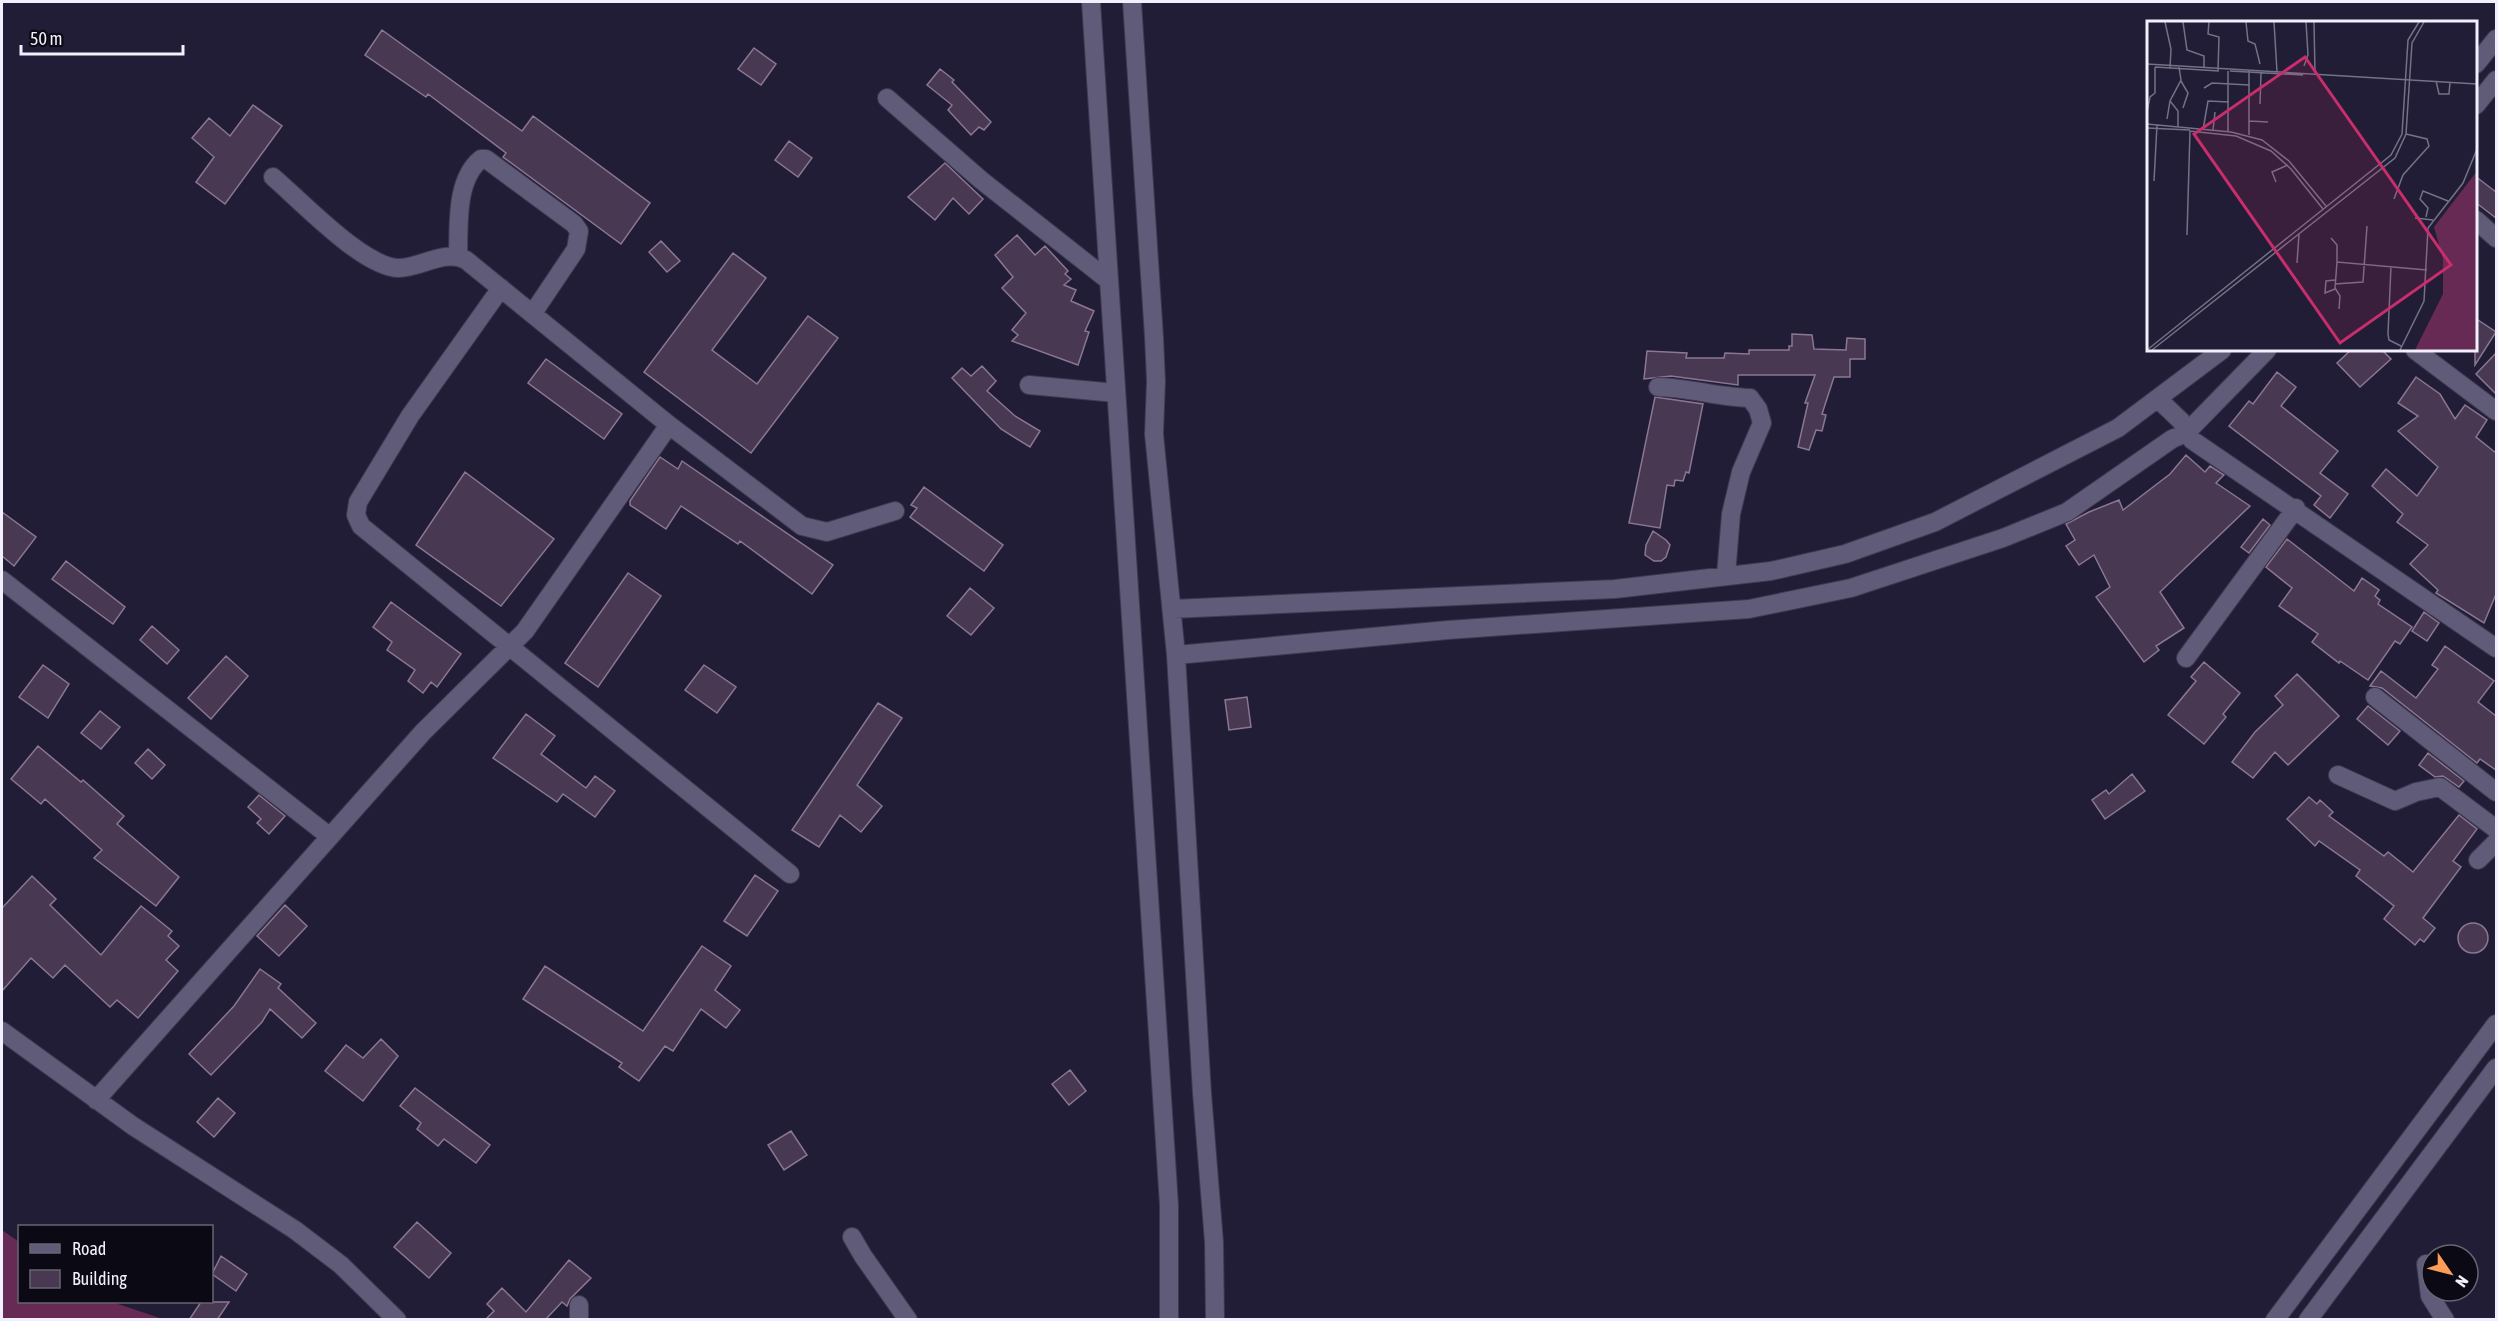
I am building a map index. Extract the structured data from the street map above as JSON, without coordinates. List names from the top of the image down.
{
  "legend": ["Road", "Building"],
  "scale_bar": "50 m",
  "north": "bottom right"
}
